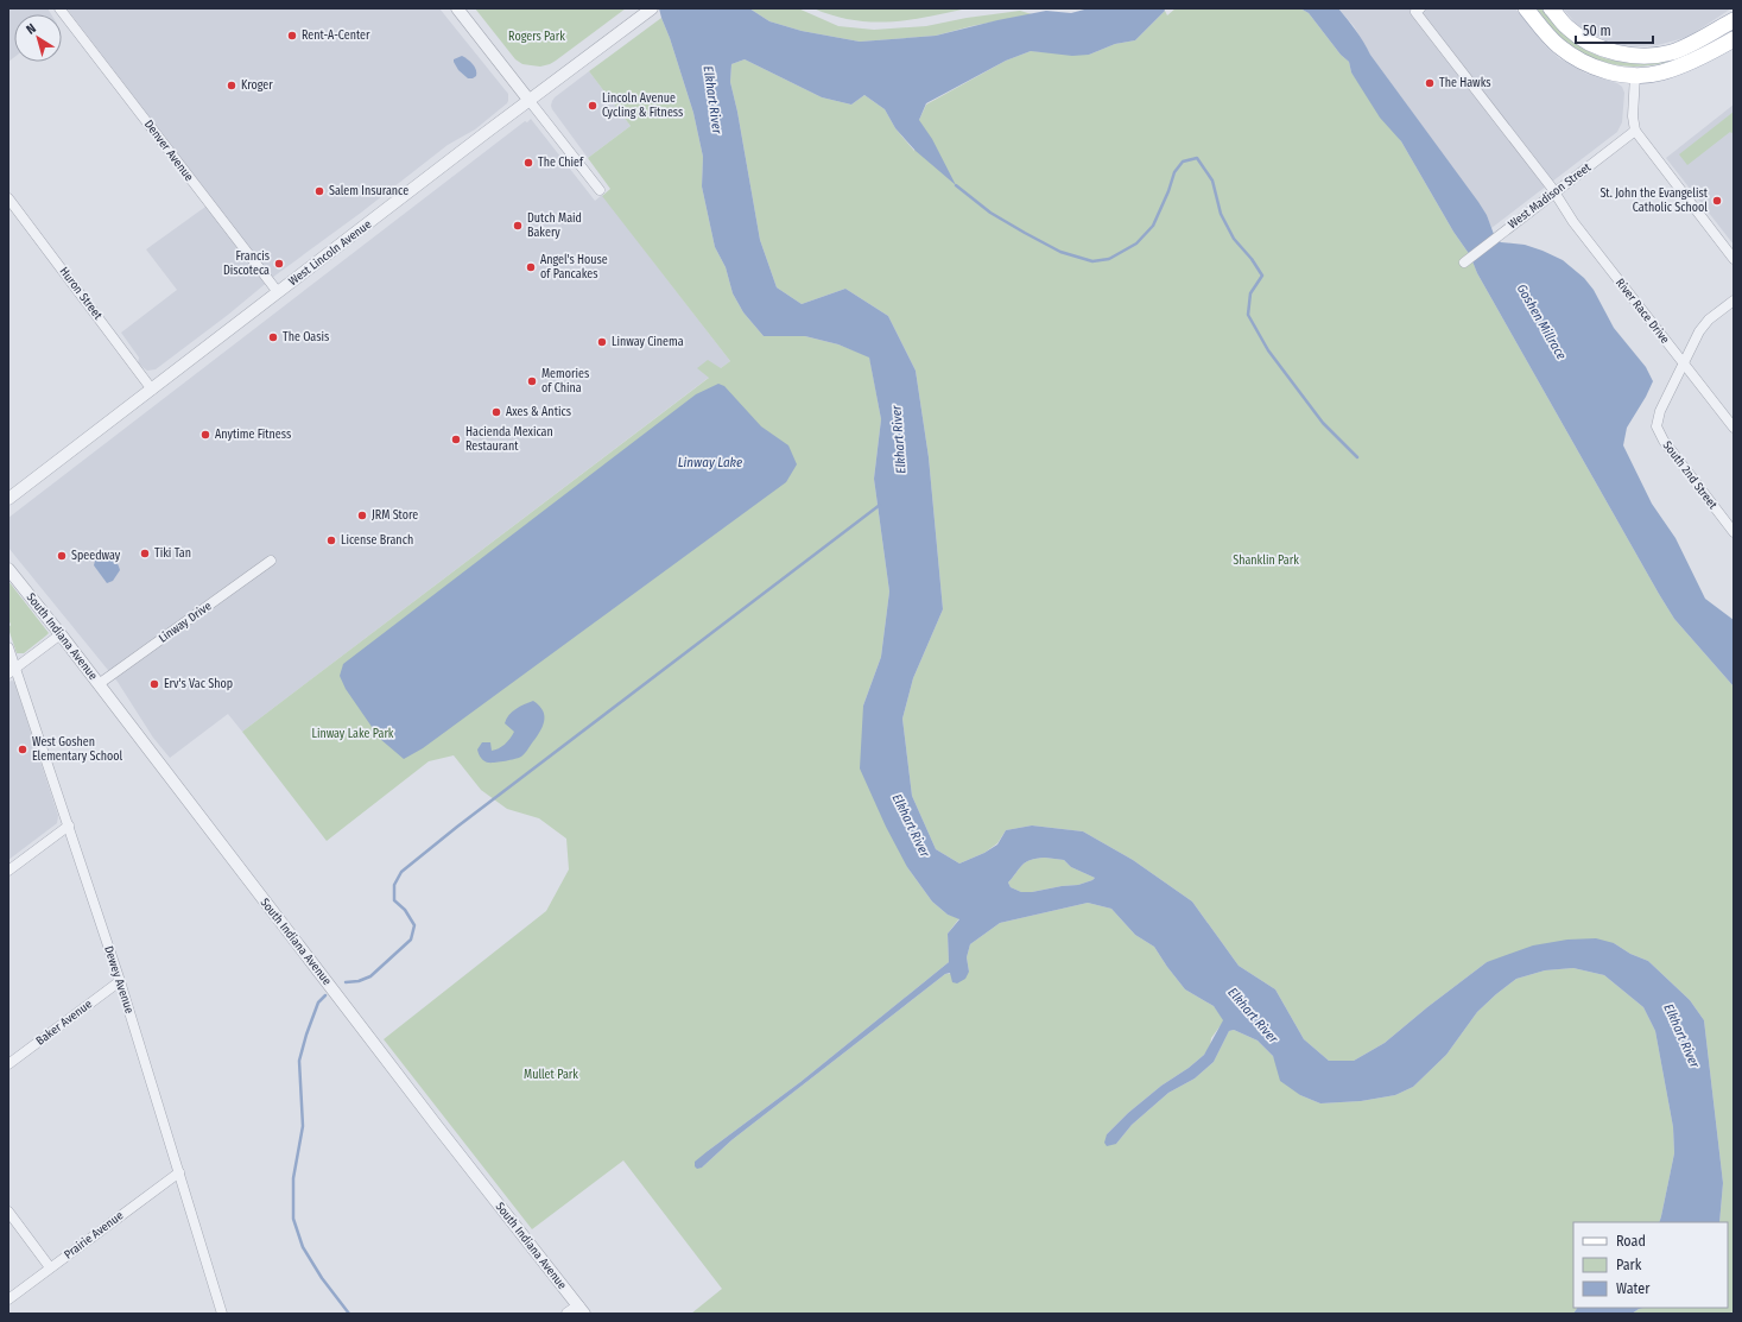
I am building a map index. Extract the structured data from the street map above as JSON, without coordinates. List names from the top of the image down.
{
  "streets": {
    "street": [
      "Denver Avenue",
      "West Madison Street",
      "West Lincoln Avenue",
      "Huron Street",
      "River Race Drive",
      "South 2nd Street",
      "Linway Drive",
      "South Indiana Avenue",
      "Dewey Avenue",
      "Baker Avenue",
      "Prairie Avenue"
    ]
  },
  "crossings": [
    ["Denver Avenue", "West Lincoln Avenue"],
    ["West Madison Street", "River Race Drive"],
    ["West Lincoln Avenue", "Huron Street"],
    ["River Race Drive", "South 2nd Street"],
    ["Linway Drive", "South Indiana Avenue"],
    ["Dewey Avenue", "Baker Avenue"],
    ["Dewey Avenue", "Prairie Avenue"]
  ],
  "water": ["Elkhart River", "Goshen Millrace", "Linway Lake"],
  "parks": [
    "Rogers Park",
    "Shanklin Park",
    "Linway Lake Park",
    "Mullet Park"
  ],
  "places": [
    "Rent-A-Center",
    "The Hawks",
    "Kroger",
    "Lincoln Avenue Cycling & Fitness",
    "The Chief",
    "Salem Insurance",
    "St. John the Evangelist Catholic School",
    "Dutch Maid Bakery",
    "Francis Discoteca",
    "Angel's House of Pancakes",
    "The Oasis",
    "Linway Cinema",
    "Memories of China",
    "Axes & Antics",
    "Anytime Fitness",
    "Hacienda Mexican Restaurant",
    "JRM Store",
    "License Branch",
    "Tiki Tan",
    "Speedway",
    "Erv's Vac Shop",
    "West Goshen Elementary School"
  ],
  "legend": ["Road", "Park", "Water"],
  "scale_bar": "50 m",
  "north": "top left"
}
